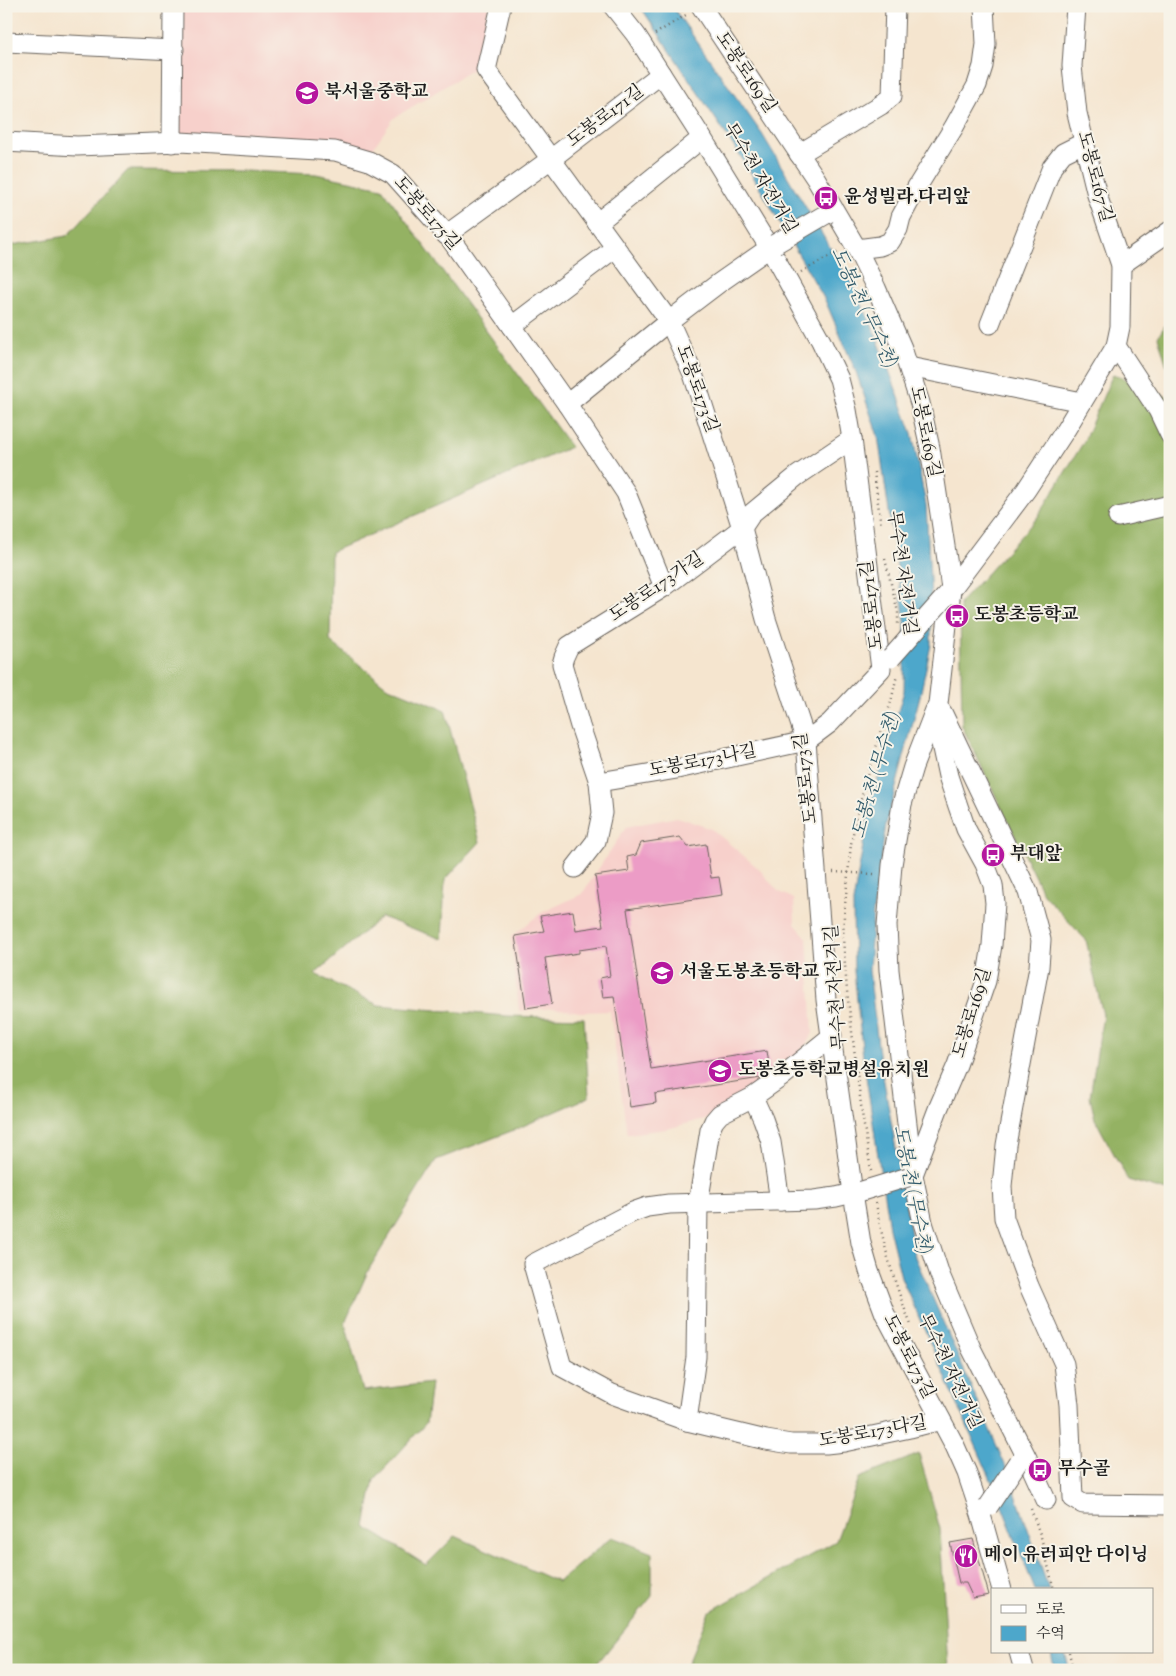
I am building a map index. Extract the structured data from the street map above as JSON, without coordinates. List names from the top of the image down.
{
  "streets": {
    "street": [
      "도봉로169길",
      "도봉로171길",
      "도봉로167길",
      "도봉로175길",
      "도봉로173길",
      "도봉로173가길",
      "도봉로173나길",
      "도봉로173다길"
    ],
    "path": ["무수천 자전거길"]
  },
  "crossings": [
    ["도봉로169길", "도봉로167길"],
    ["도봉로171길", "도봉로167길"],
    ["도봉로171길", "무수천 자전거길"],
    ["도봉로171길", "도봉로173길"],
    ["도봉로171길", "도봉로173나길"],
    ["도봉로167길", "무수천 자전거길"],
    ["무수천 자전거길", "도봉로173길"],
    ["도봉로175길", "도봉로173길"],
    ["도봉로175길", "도봉로173가길"],
    ["도봉로173길", "도봉로173가길"],
    ["도봉로173길", "도봉로173나길"],
    ["도봉로173길", "도봉로173다길"],
    ["도봉로173가길", "도봉로173나길"]
  ],
  "water": ["도봉1천 (무수천)"],
  "places": {
    "school or university": ["북서울중학교", "서울도봉초등학교", "도봉초등학교병설유치원"],
    "bus stop": [
      "윤성빌라.다리앞",
      "도봉초등학교",
      "부대앞",
      "무수골"
    ],
    "restaurant": ["메이 유러피안 다이닝"]
  },
  "legend": ["도로", "수역"]
}
